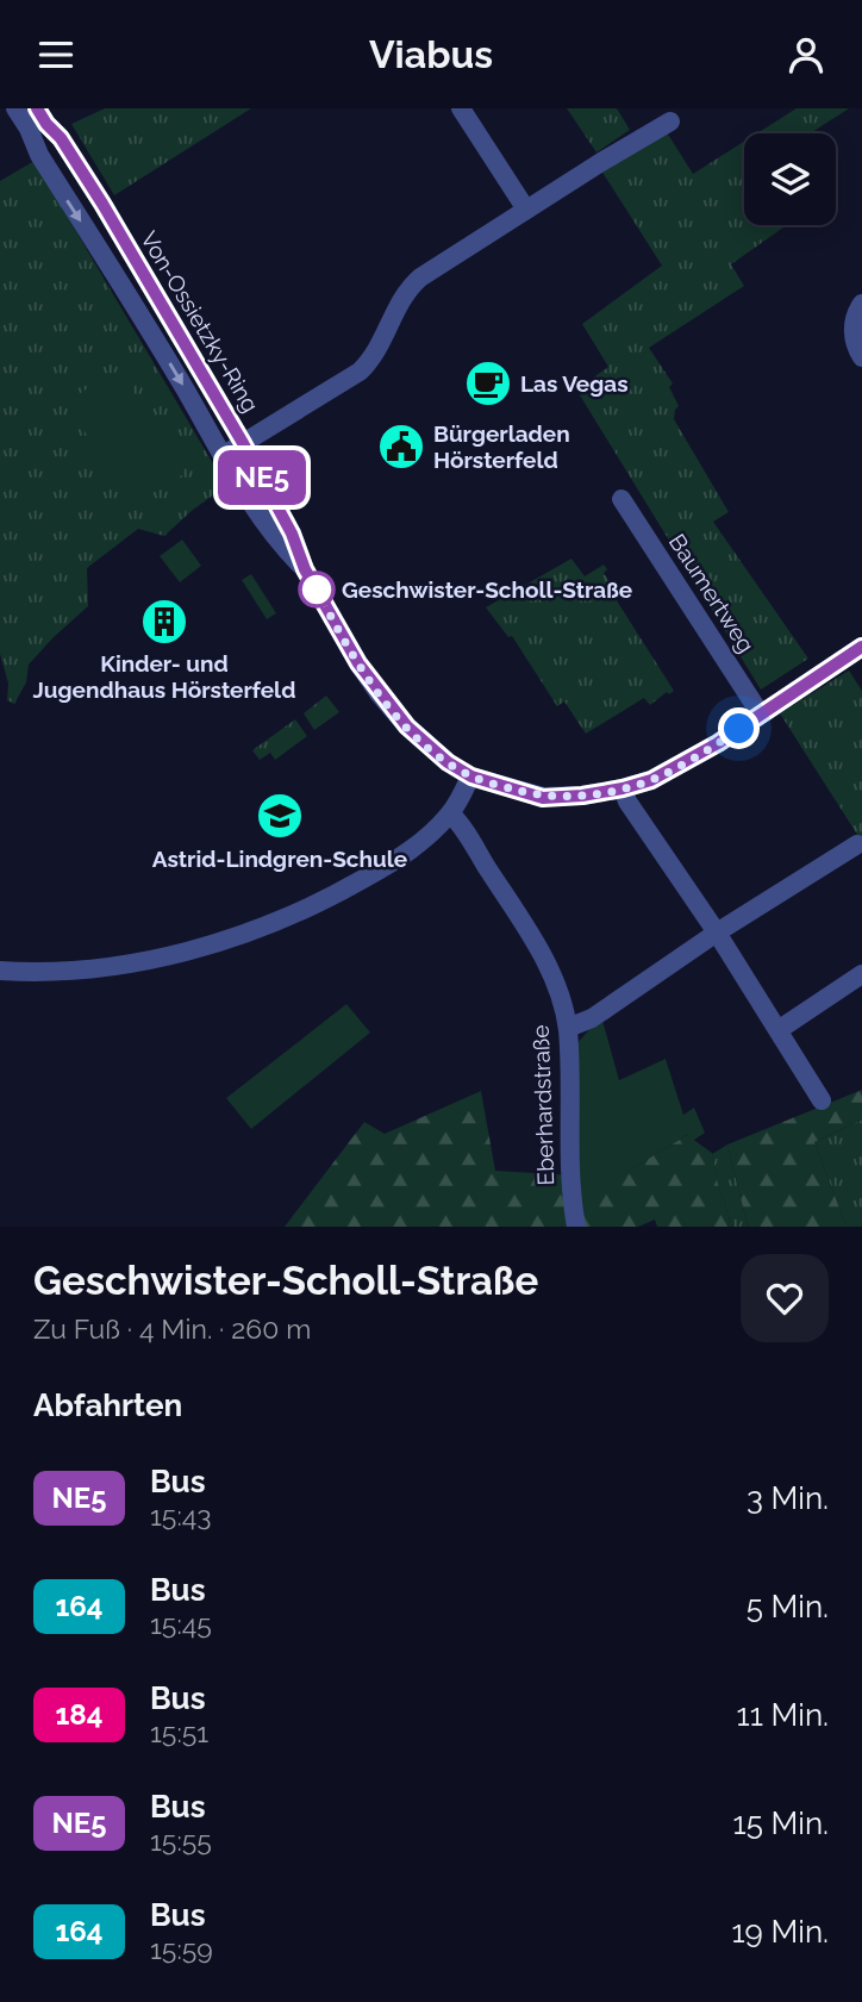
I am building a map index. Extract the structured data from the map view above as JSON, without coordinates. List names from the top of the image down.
{
  "streets": {
    "street": ["Von-Ossietzky-Ring", "Baumertweg", "Eberhardstraße"]
  },
  "crossings": [
    ["Von-Ossietzky-Ring", "Baumertweg"]
  ],
  "places": {
    "cafe": ["Las Vegas"],
    "public building": ["Bürgerladen Hörsterfeld"],
    "other": ["Geschwister-Scholl-Straße"],
    "building": ["Kinder- und Jugendhaus Hörsterfeld"],
    "school or university": ["Astrid-Lindgren-Schule"]
  },
  "lines": ["bus line NE5"],
  "page": {
    "header": "Viabus",
    "on_map": "NE5",
    "heading": [
      ["Geschwister-Scholl-Straße", "Zu Fuß · 4 Min. · 260 m"],
      "Abfahrten"
    ],
    "list": [
      {
        "mark": "NE5",
        "name": "Bus",
        "note": "15:43",
        "value": "3 Min."
      },
      {
        "mark": "164",
        "name": "Bus",
        "note": "15:45",
        "value": "5 Min."
      },
      {
        "mark": "184",
        "name": "Bus",
        "note": "15:51",
        "value": "11 Min."
      },
      {
        "mark": "NE5",
        "name": "Bus",
        "note": "15:55",
        "value": "15 Min."
      },
      {
        "mark": "164",
        "name": "Bus",
        "note": "15:59",
        "value": "19 Min."
      }
    ]
  }
}
